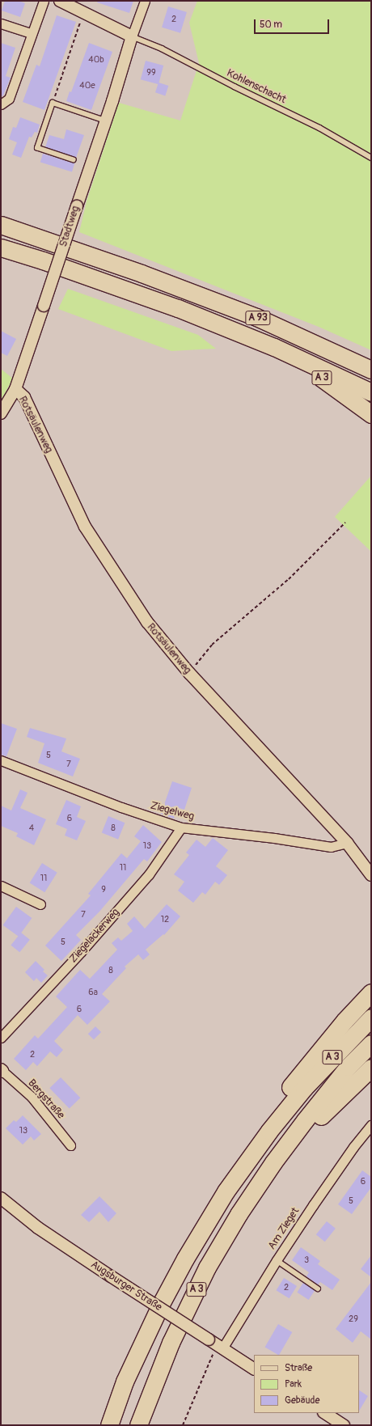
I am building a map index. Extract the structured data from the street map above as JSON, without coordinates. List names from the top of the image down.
{
  "streets": {
    "highway": ["A 93", "A 3"],
    "street": [
      "Stadtweg",
      "Rotsäulenweg",
      "Ziegelweg",
      "Ziegelackerweg",
      "Bergstraße",
      "Am Zieget",
      "Augsburger Straße"
    ],
    "lane": ["Kohlenschacht"]
  },
  "crossings": [
    ["Kohlenschacht", "Stadtweg"],
    ["Stadtweg", "Rotsäulenweg"],
    ["A 93", "A 3"],
    ["Rotsäulenweg", "Ziegelweg"],
    ["Ziegelweg", "Ziegelackerweg"],
    ["Am Zieget", "Augsburger Straße"]
  ],
  "house_numbers": [
    "2",
    "40b",
    "99",
    "40e",
    "5",
    "7",
    "6",
    "4",
    "8",
    "13",
    "11",
    "11",
    "9",
    "7",
    "12",
    "5",
    "8",
    "6a",
    "6",
    "2",
    "13",
    "6",
    "5",
    "3",
    "2",
    "29"
  ],
  "legend": ["Straße", "Park", "Gebäude"],
  "scale_bar": "50 m"
}
